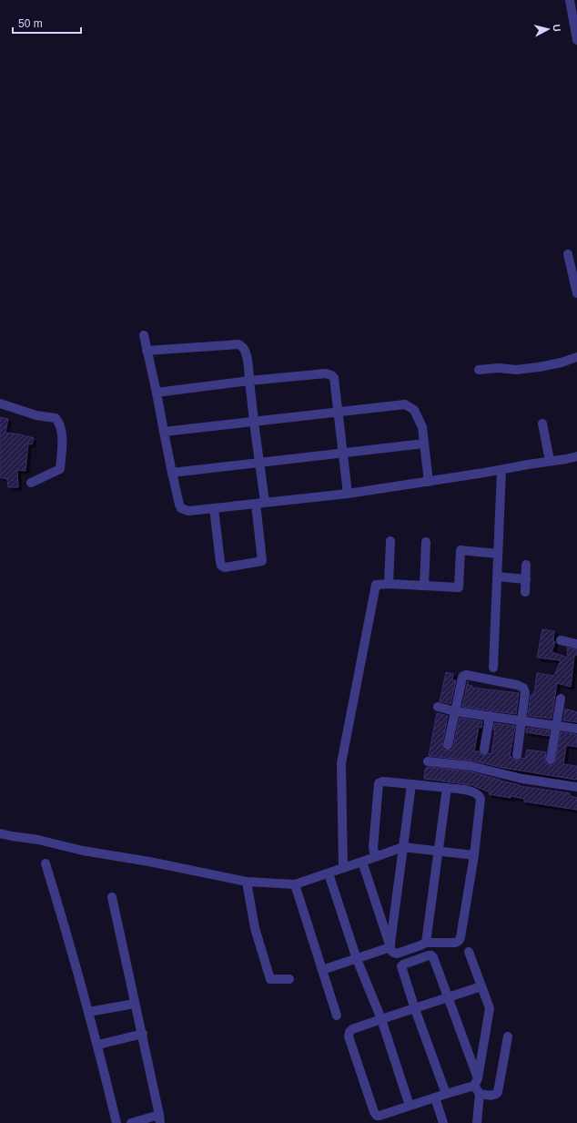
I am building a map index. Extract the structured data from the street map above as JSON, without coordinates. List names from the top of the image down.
{
  "scale_bar": "50 m",
  "north": "right"
}
